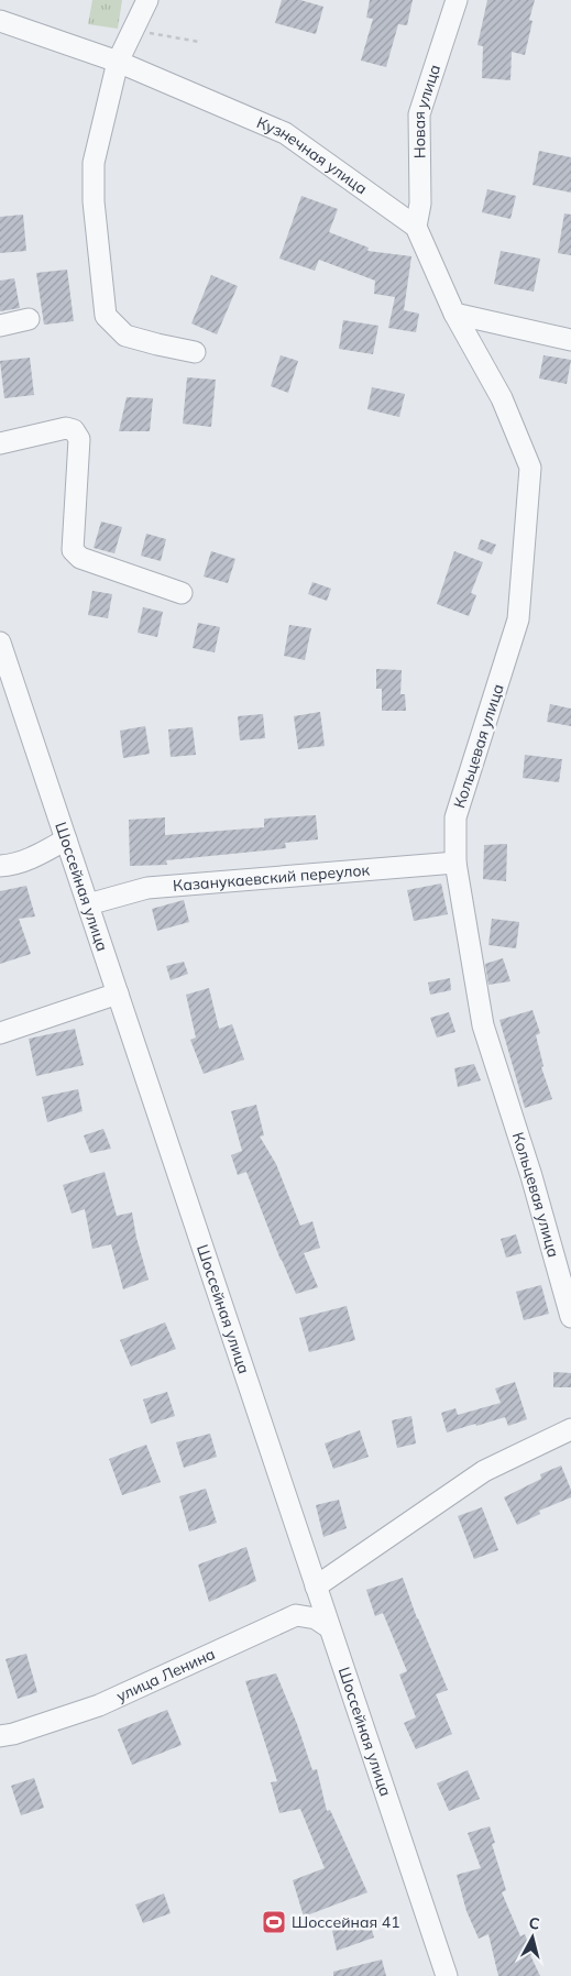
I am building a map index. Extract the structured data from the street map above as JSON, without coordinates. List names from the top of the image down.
{
  "streets": {
    "street": [
      "Новая улица",
      "Кузнечная улица",
      "Кольцевая улица",
      "Казанукаевский переулок",
      "Шоссейная улица",
      "улица Ленина"
    ]
  },
  "crossings": [
    ["Новая улица", "Кузнечная улица"],
    ["Кольцевая улица", "Казанукаевский переулок"],
    ["Казанукаевский переулок", "Шоссейная улица"],
    ["Шоссейная улица", "улица Ленина"]
  ],
  "places": {
    "sports": ["Шоссейная 41"]
  },
  "north": "top"
}
